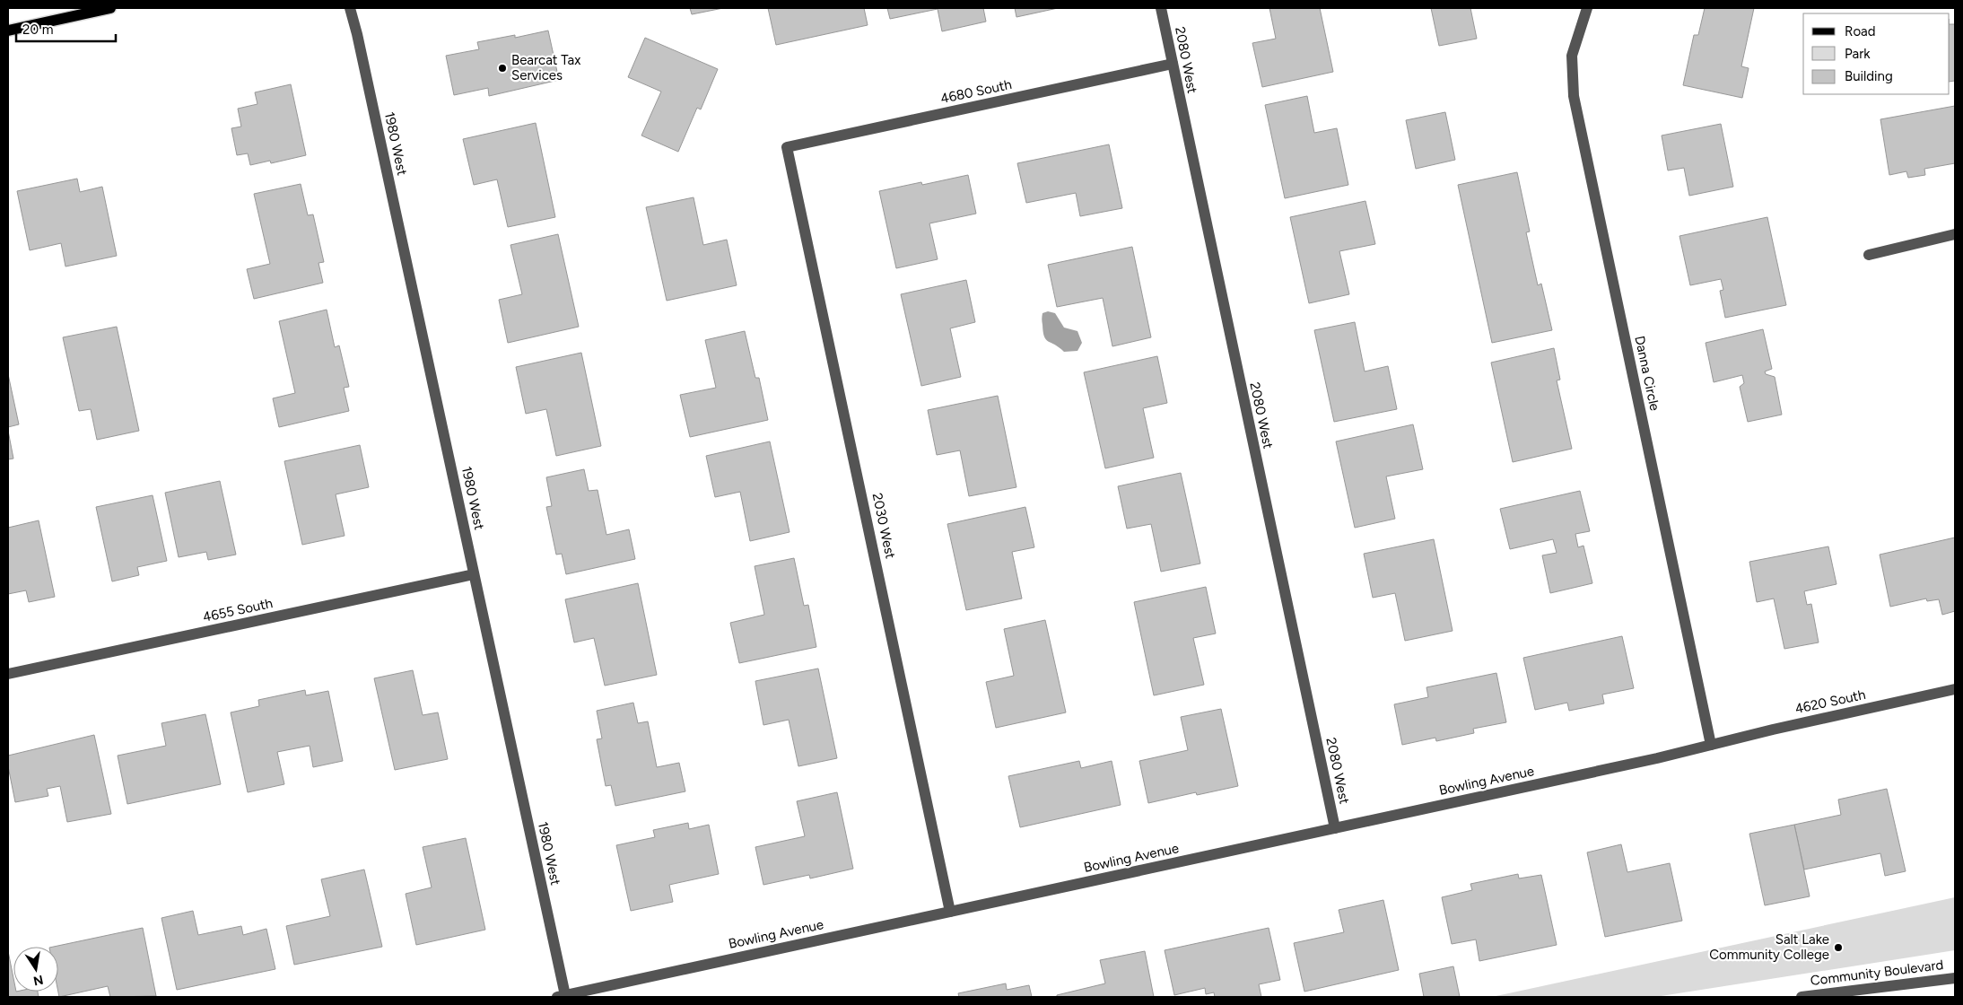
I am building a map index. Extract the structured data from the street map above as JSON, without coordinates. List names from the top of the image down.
{
  "streets": {
    "street": [
      "2080 West",
      "4680 South",
      "1980 West",
      "Danna Circle",
      "2030 West",
      "4655 South",
      "4620 South",
      "Bowling Avenue",
      "Community Boulevard"
    ]
  },
  "crossings": [
    ["2080 West", "4680 South"],
    ["2080 West", "Bowling Avenue"],
    ["4680 South", "2030 West"],
    ["1980 West", "4655 South"],
    ["1980 West", "Bowling Avenue"],
    ["Danna Circle", "4620 South"],
    ["Danna Circle", "Bowling Avenue"],
    ["2030 West", "Bowling Avenue"],
    ["4620 South", "Bowling Avenue"]
  ],
  "places": ["Bearcat Tax Services", "Salt Lake Community College"],
  "legend": ["Road", "Park", "Building"],
  "scale_bar": "20 m",
  "north": "bottom"
}
